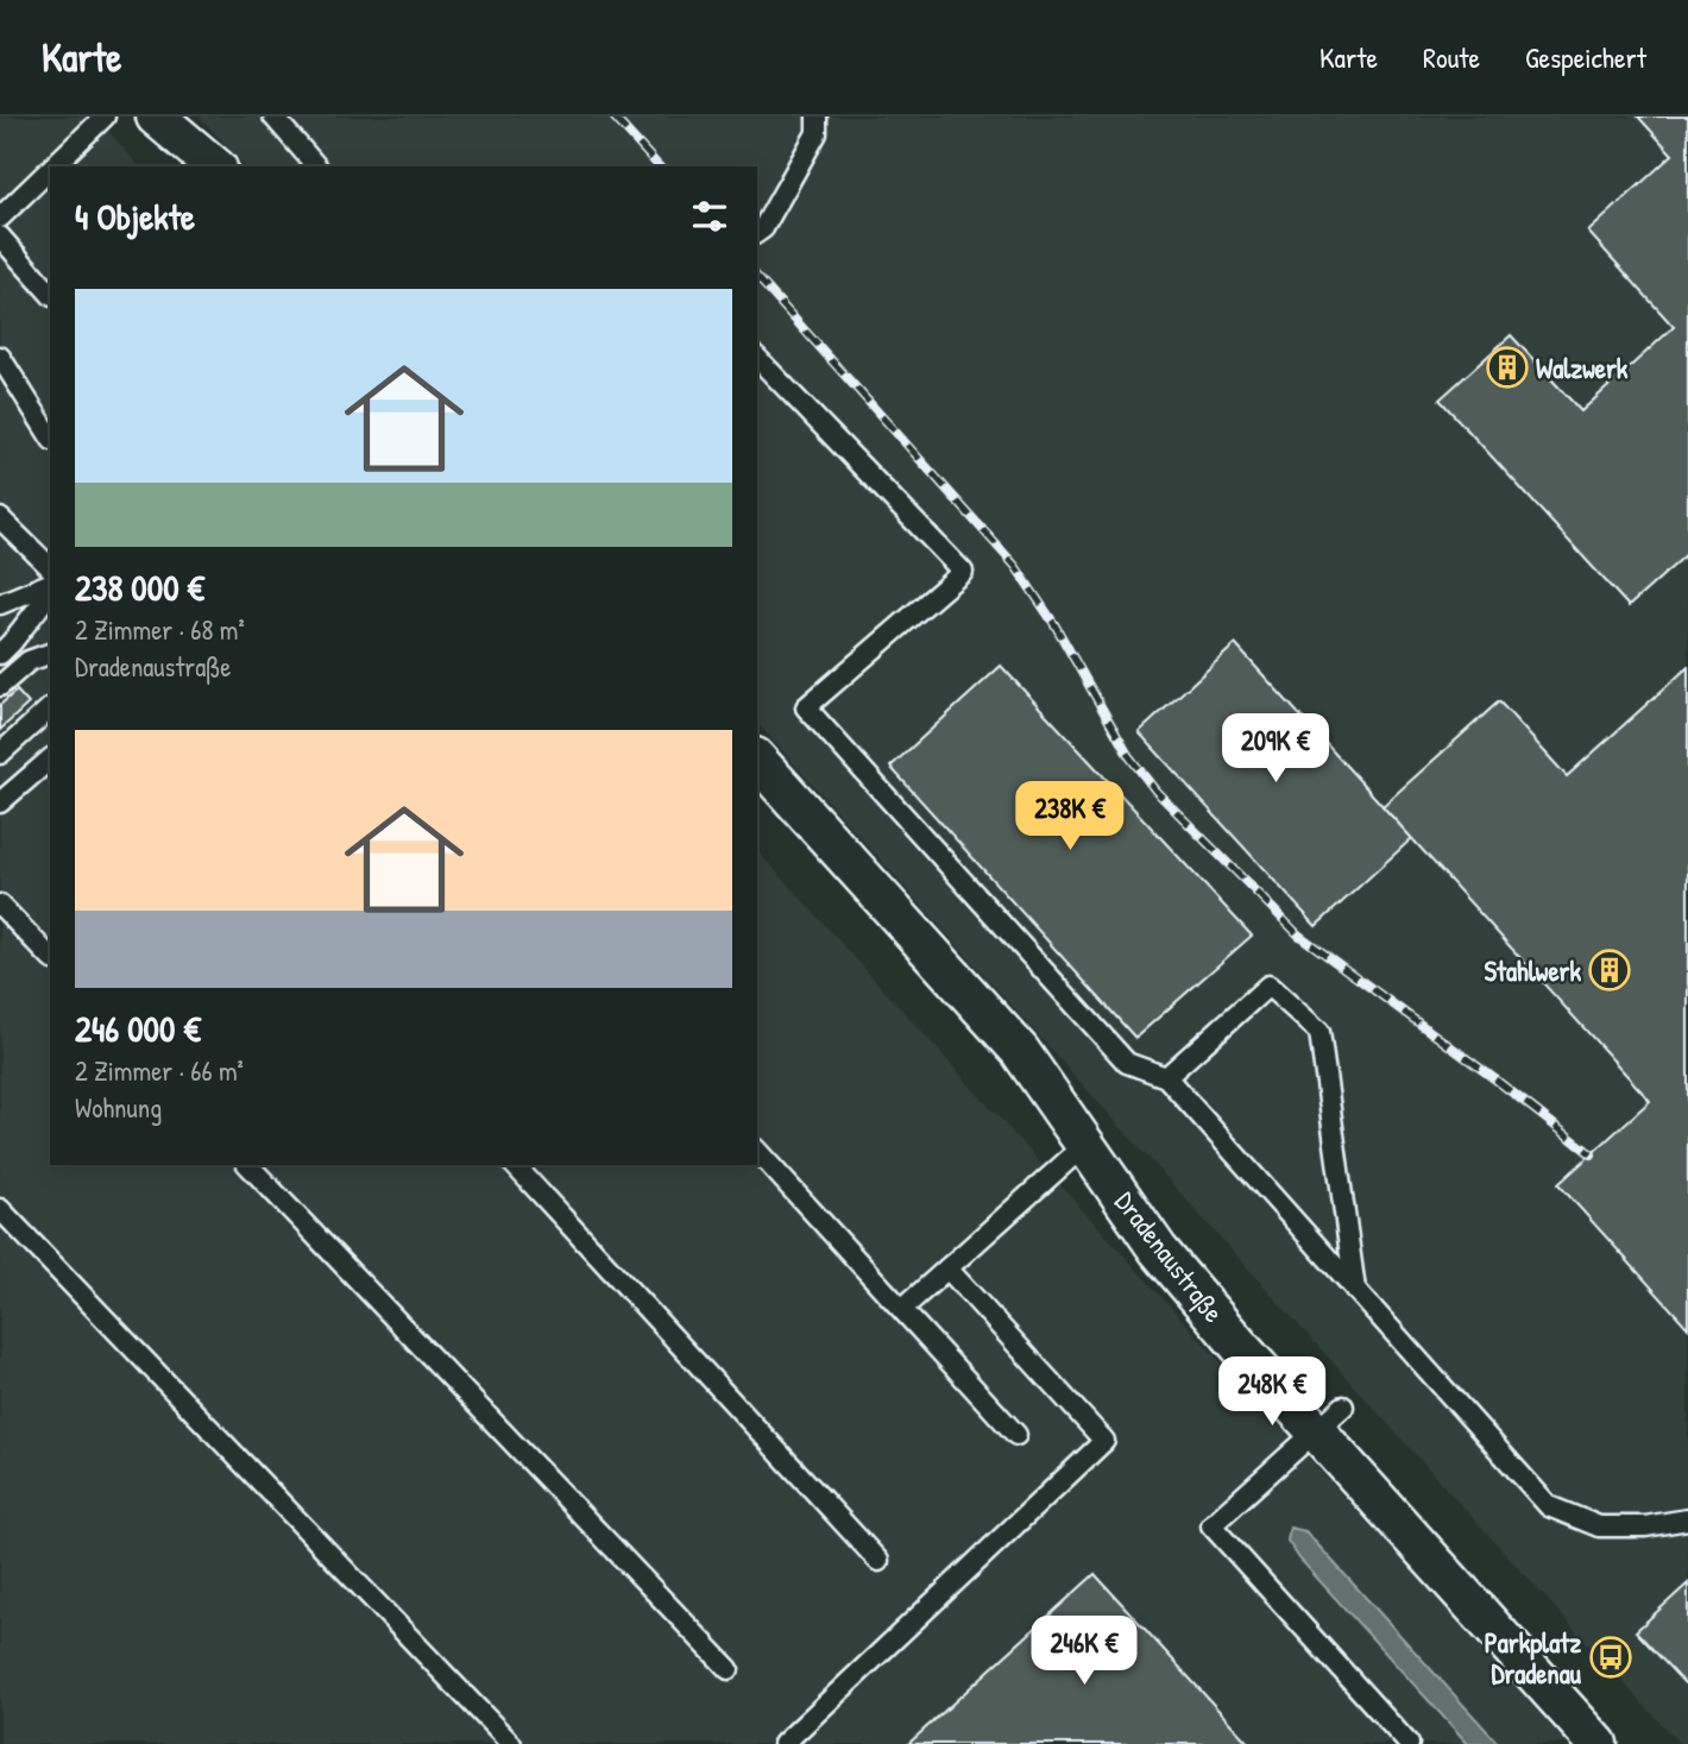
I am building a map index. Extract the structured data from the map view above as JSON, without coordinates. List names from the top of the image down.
{
  "streets": {
    "street": ["Dradenaustraße"]
  },
  "places": {
    "building": ["Walzwerk", "Stahlwerk"],
    "bus stop": ["Parkplatz Dradenau"]
  },
  "page": {
    "header": "Karte",
    "nav": ["Karte", "Route", "Gespeichert"],
    "heading": "4 Objekte",
    "list": [
      {
        "name": "238 000 €",
        "note": "2 Zimmer · 68 m² · Dradenaustraße"
      },
      {
        "name": "246 000 €",
        "note": "2 Zimmer · 66 m² · Wohnung"
      }
    ],
    "price": [
      "209K €",
      "238K €",
      "248K €",
      "246K €"
    ]
  }
}
